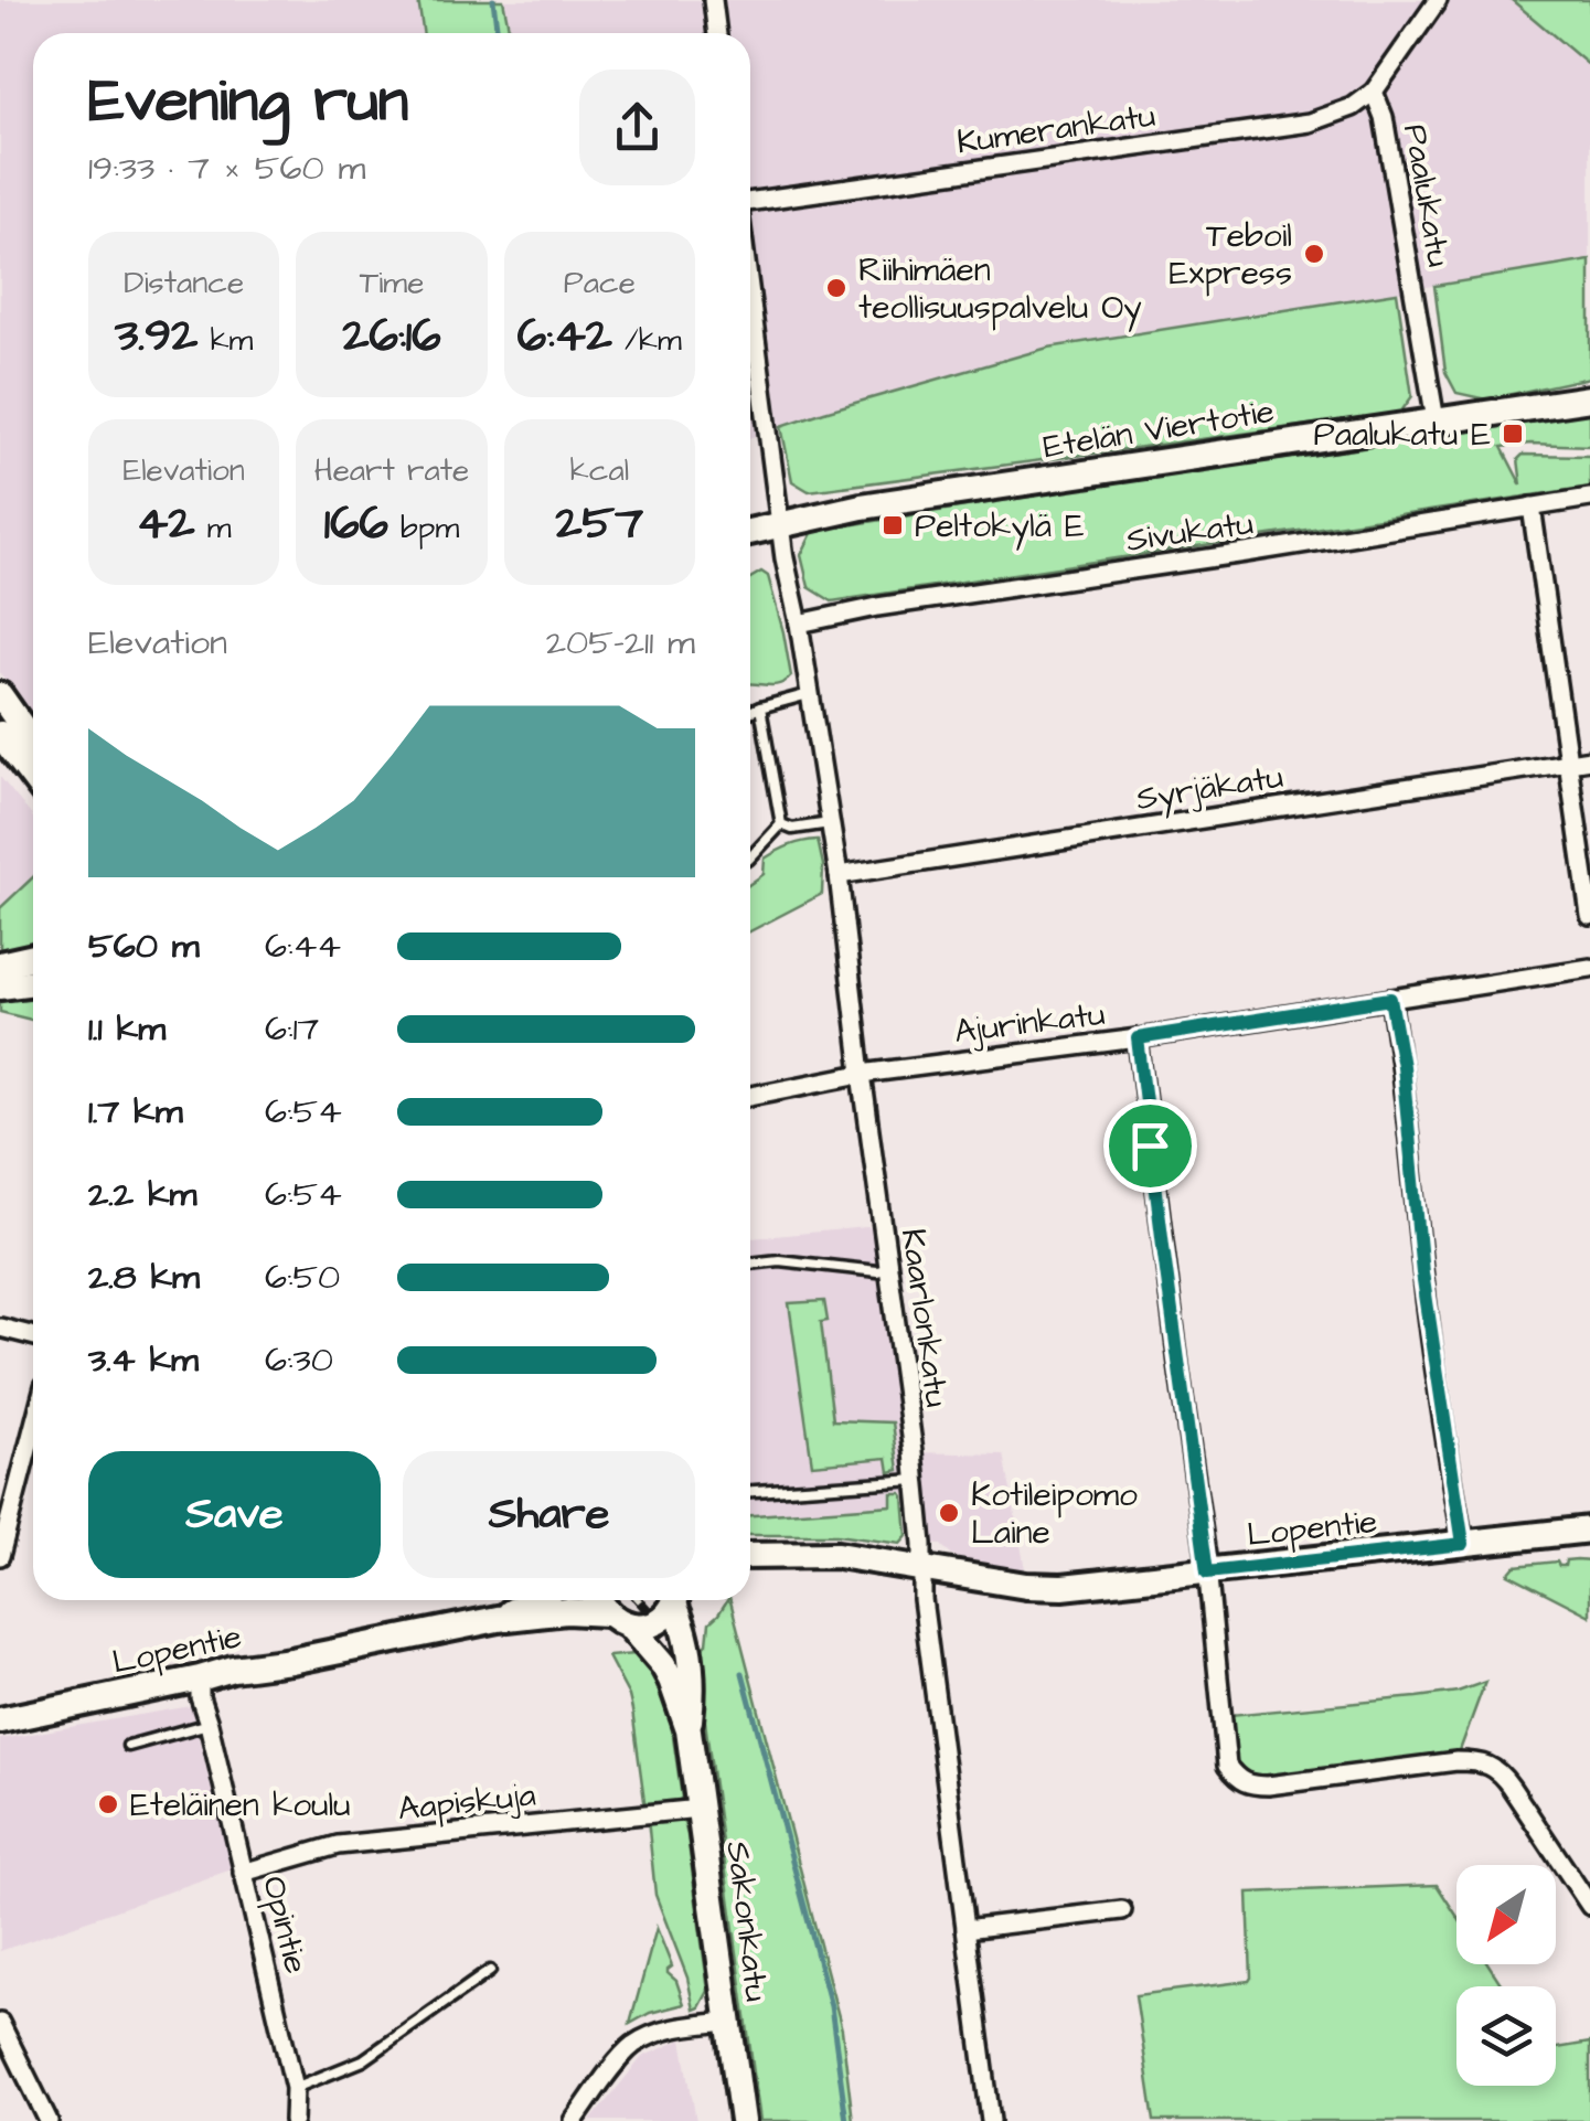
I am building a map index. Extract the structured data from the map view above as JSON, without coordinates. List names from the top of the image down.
{
  "streets": {
    "street": [
      "Kumerankatu",
      "Paalukatu",
      "Etelän Viertotie",
      "Sivukatu",
      "Syrjäkatu",
      "Ajurinkatu",
      "Kaarlonkatu",
      "Lopentie",
      "Aapiskuja",
      "Sakonkatu",
      "Opintie"
    ]
  },
  "crossings": [
    ["Kumerankatu", "Paalukatu"],
    ["Paalukatu", "Etelän Viertotie"],
    ["Etelän Viertotie", "Kaarlonkatu"],
    ["Sivukatu", "Kaarlonkatu"],
    ["Syrjäkatu", "Kaarlonkatu"],
    ["Ajurinkatu", "Kaarlonkatu"],
    ["Kaarlonkatu", "Lopentie"],
    ["Lopentie", "Sakonkatu"],
    ["Lopentie", "Opintie"],
    ["Aapiskuja", "Sakonkatu"],
    ["Aapiskuja", "Opintie"]
  ],
  "places": {
    "other": [
      "Teboil Express",
      "Riihimäen teollisuuspalvelu Oy",
      "Kotileipomo Laine",
      "Eteläinen koulu"
    ],
    "transit": ["Paalukatu E", "Peltokylä E"]
  },
  "north": "bottom left",
  "page": {
    "heading": ["Evening run", "19:33 · 7 × 560 m"],
    "stats": [
      ["Distance", "3.92 km"],
      ["Time", "26:16"],
      ["Pace", "6:42 /km"],
      ["Elevation", "42 m"],
      ["Heart rate", "166 bpm"],
      ["kcal", "257"]
    ],
    "chart": ["Elevation", "205–211 m"],
    "list": [
      {
        "name": "560 m",
        "note": "6:44"
      },
      {
        "name": "1.1 km",
        "note": "6:17"
      },
      {
        "name": "1.7 km",
        "note": "6:54"
      },
      {
        "name": "2.2 km",
        "note": "6:54"
      },
      {
        "name": "2.8 km",
        "note": "6:50"
      },
      {
        "name": "3.4 km",
        "note": "6:30"
      }
    ],
    "buttons": ["Save", "Share"]
  }
}
